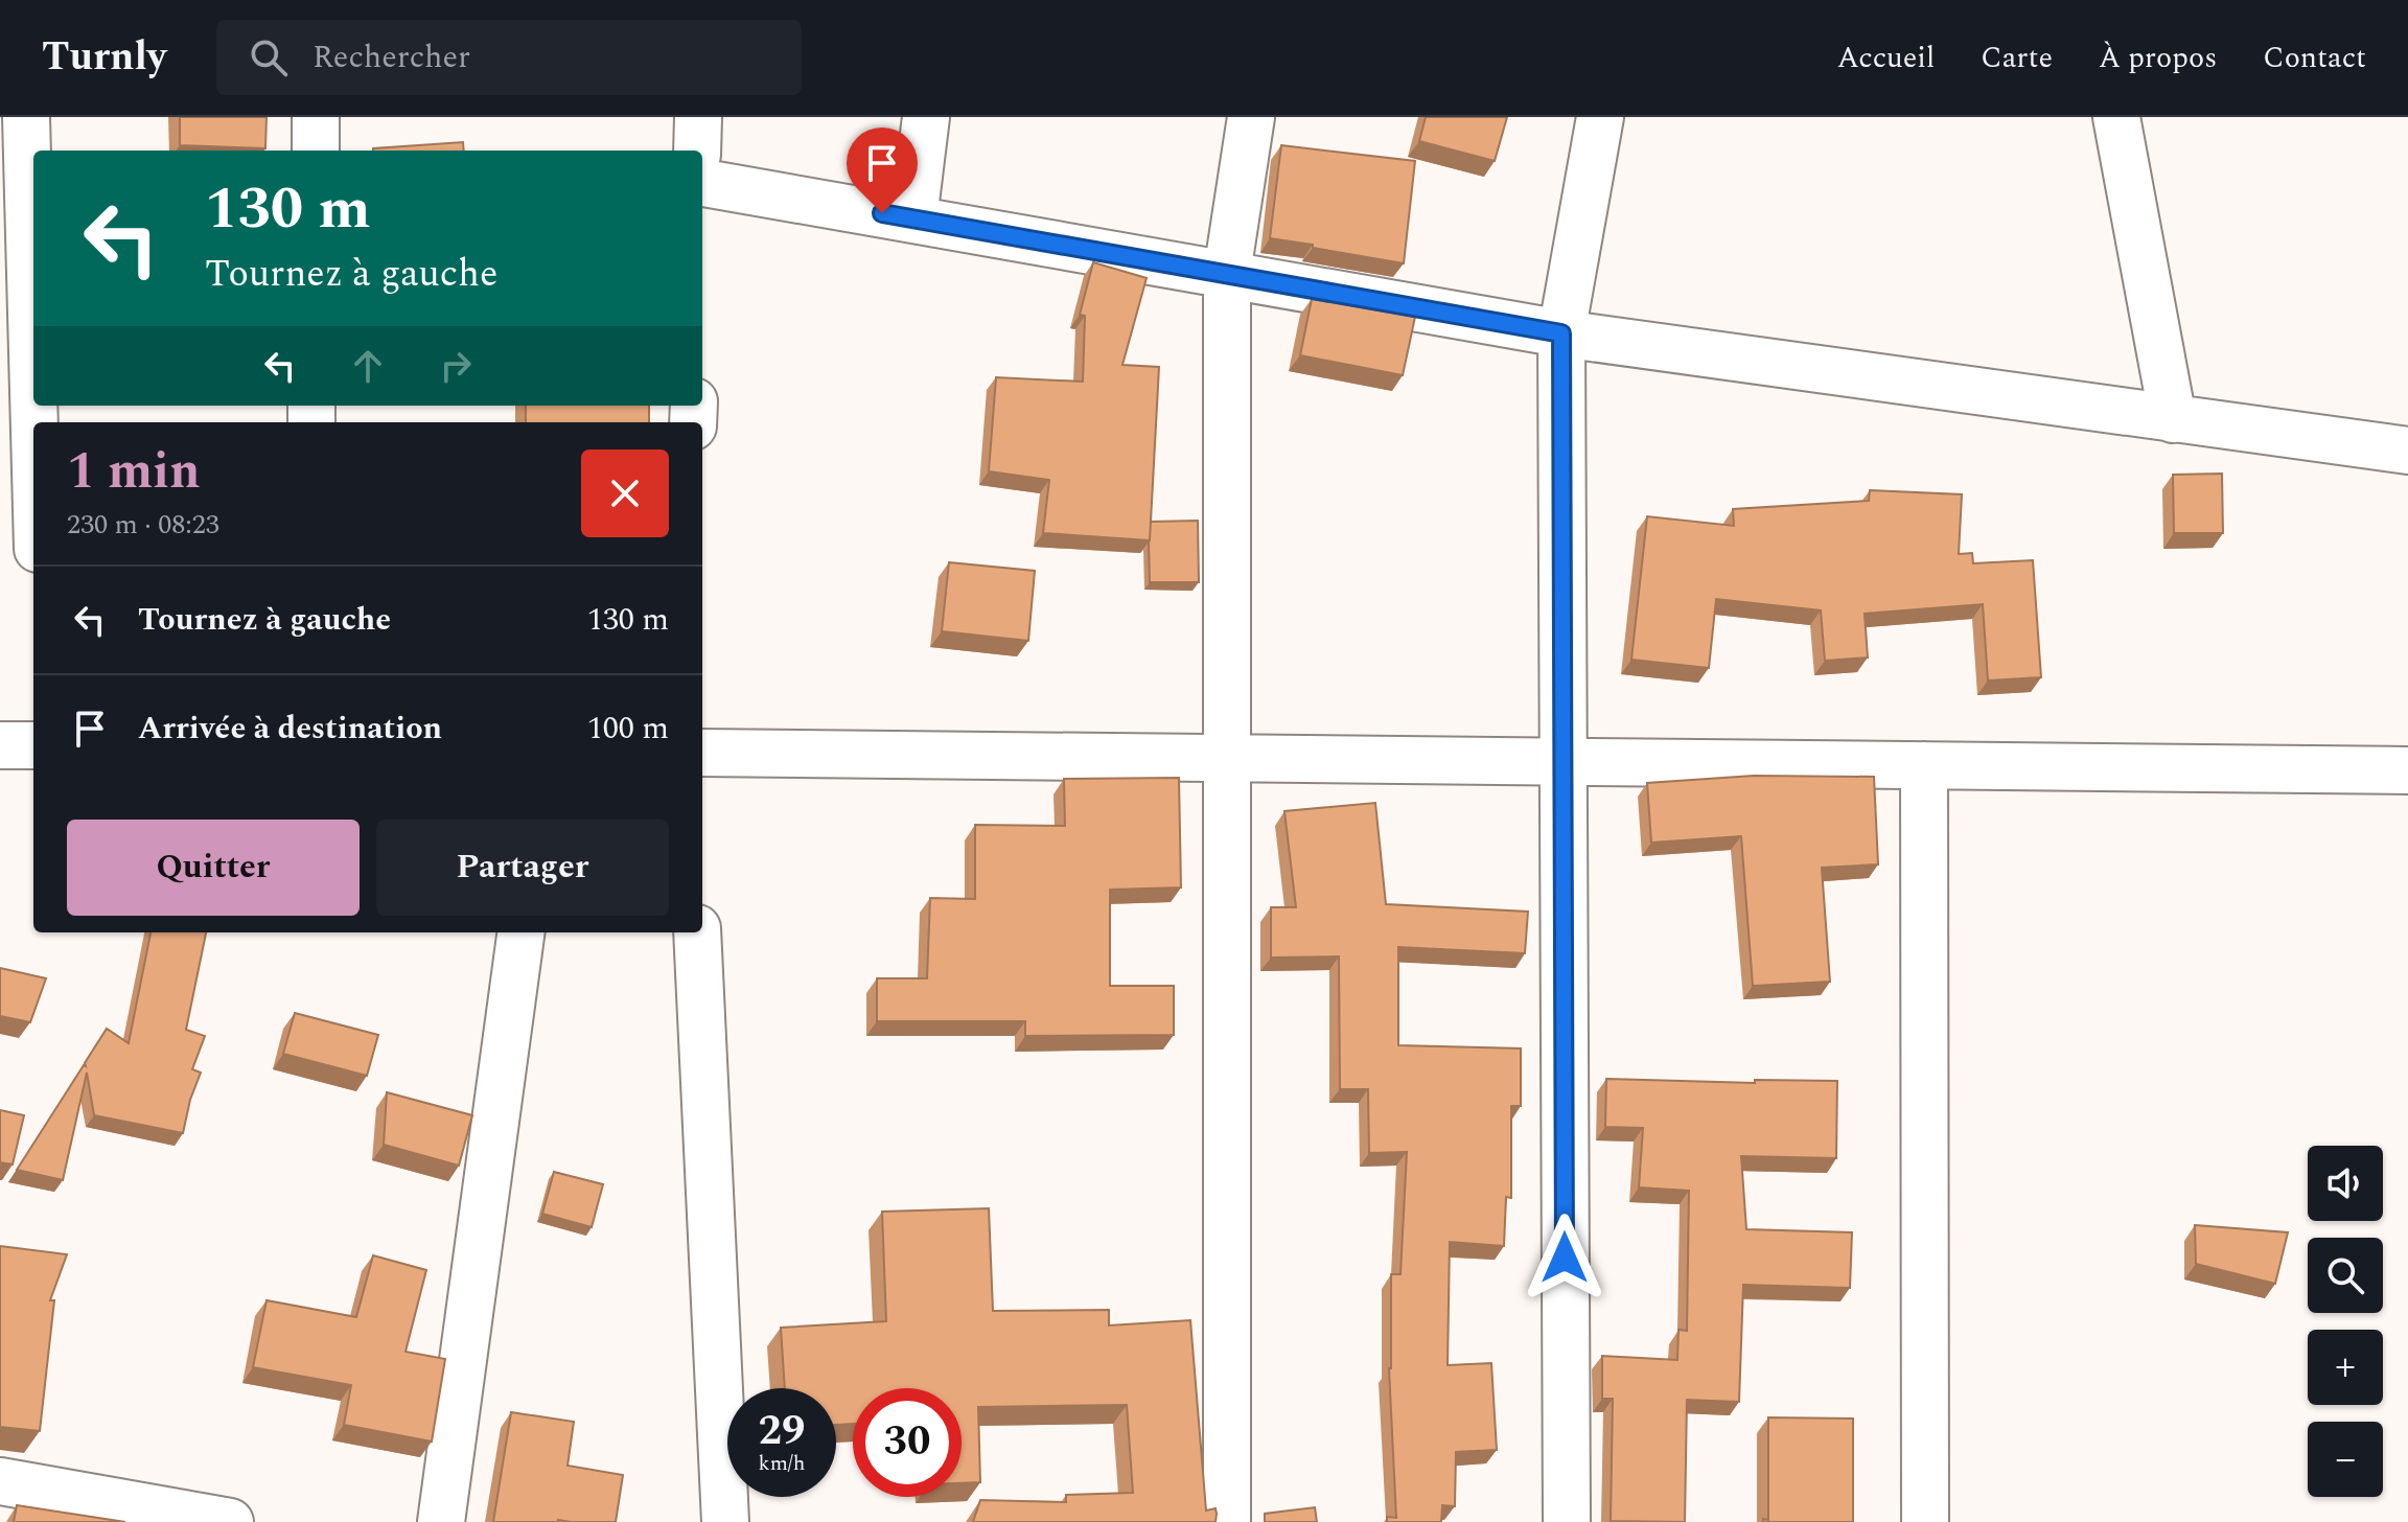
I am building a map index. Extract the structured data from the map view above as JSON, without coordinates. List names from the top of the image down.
{
  "page": {
    "header": "Turnly",
    "search": "Rechercher",
    "nav": [
      "Accueil",
      "Carte",
      "À propos",
      "Contact"
    ],
    "turn": ["130 m", "Tournez à gauche"],
    "heading": ["1 min", "230 m · 08:23"],
    "list": [
      {
        "name": "Tournez à gauche",
        "value": "130 m"
      },
      {
        "name": "Arrivée à destination",
        "value": "100 m"
      }
    ],
    "buttons": ["Quitter", "Partager"],
    "map_buttons": ["+", "−"],
    "speed": "29 km/h",
    "limit": "30"
  }
}
